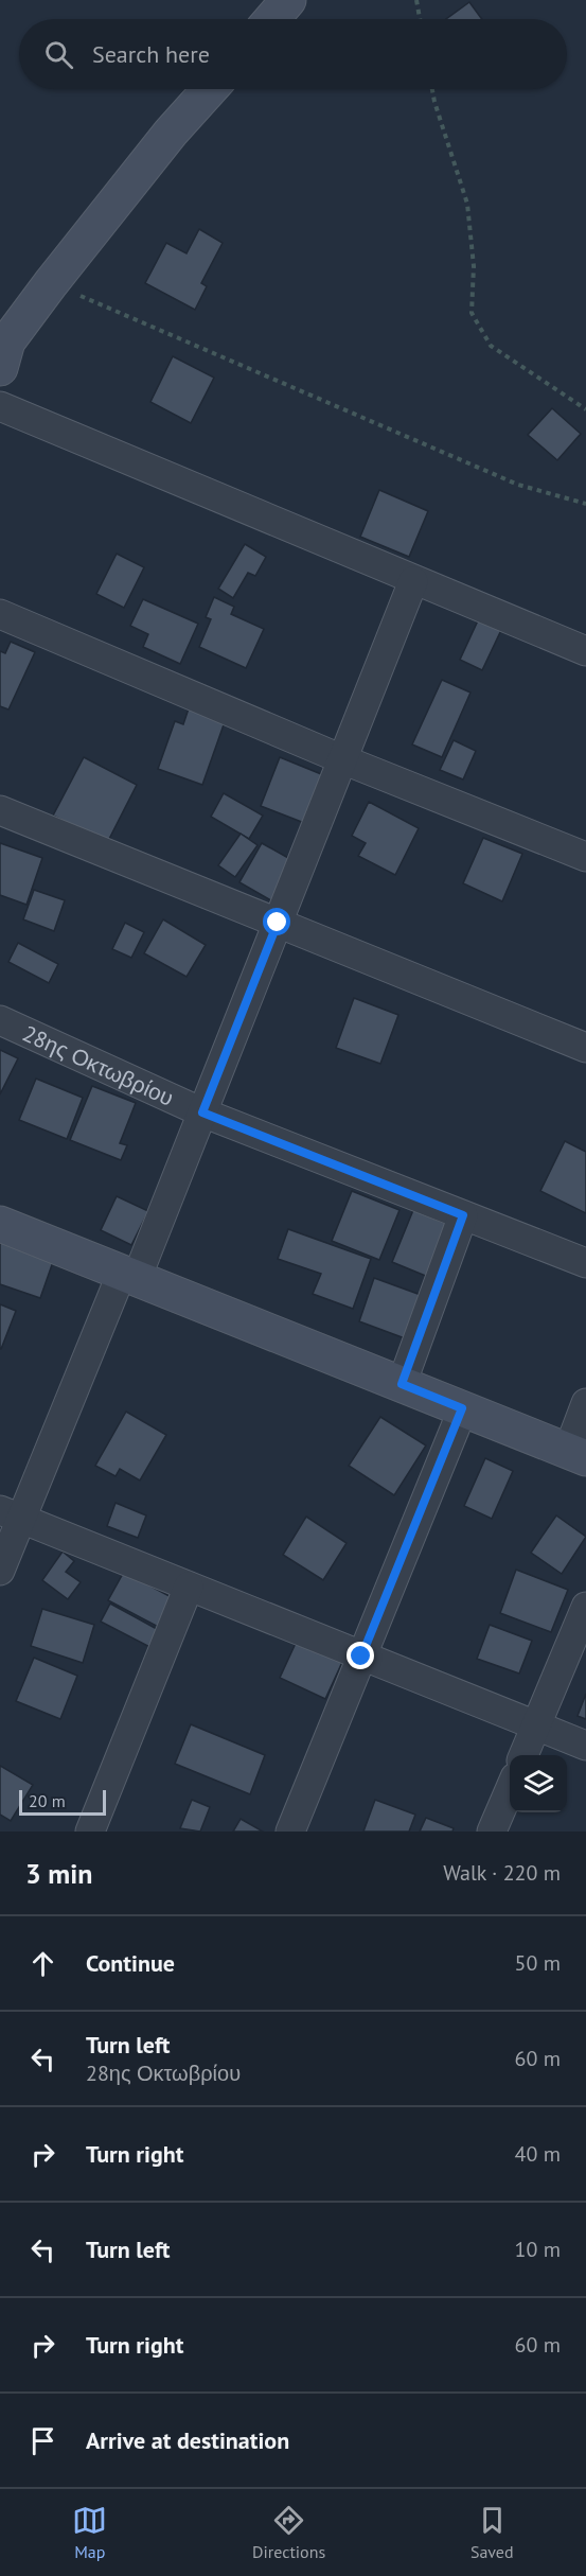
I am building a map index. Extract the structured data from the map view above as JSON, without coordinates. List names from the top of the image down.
{
  "streets": {
    "street": ["28ης Οκτωβρίου"]
  },
  "scale_bar": "20 m",
  "page": {
    "search": "Search here",
    "scale": "20 m",
    "heading": ["3 min", "Walk · 220 m"],
    "list": [
      ["Continue", "50 m"],
      ["Turn left", "28ης Οκτωβρίου", "60 m"],
      ["Turn right", "40 m"],
      ["Turn left", "10 m"],
      ["Turn right", "60 m"],
      "Arrive at destination"
    ],
    "nav": ["Map", "Directions", "Saved"]
  }
}
